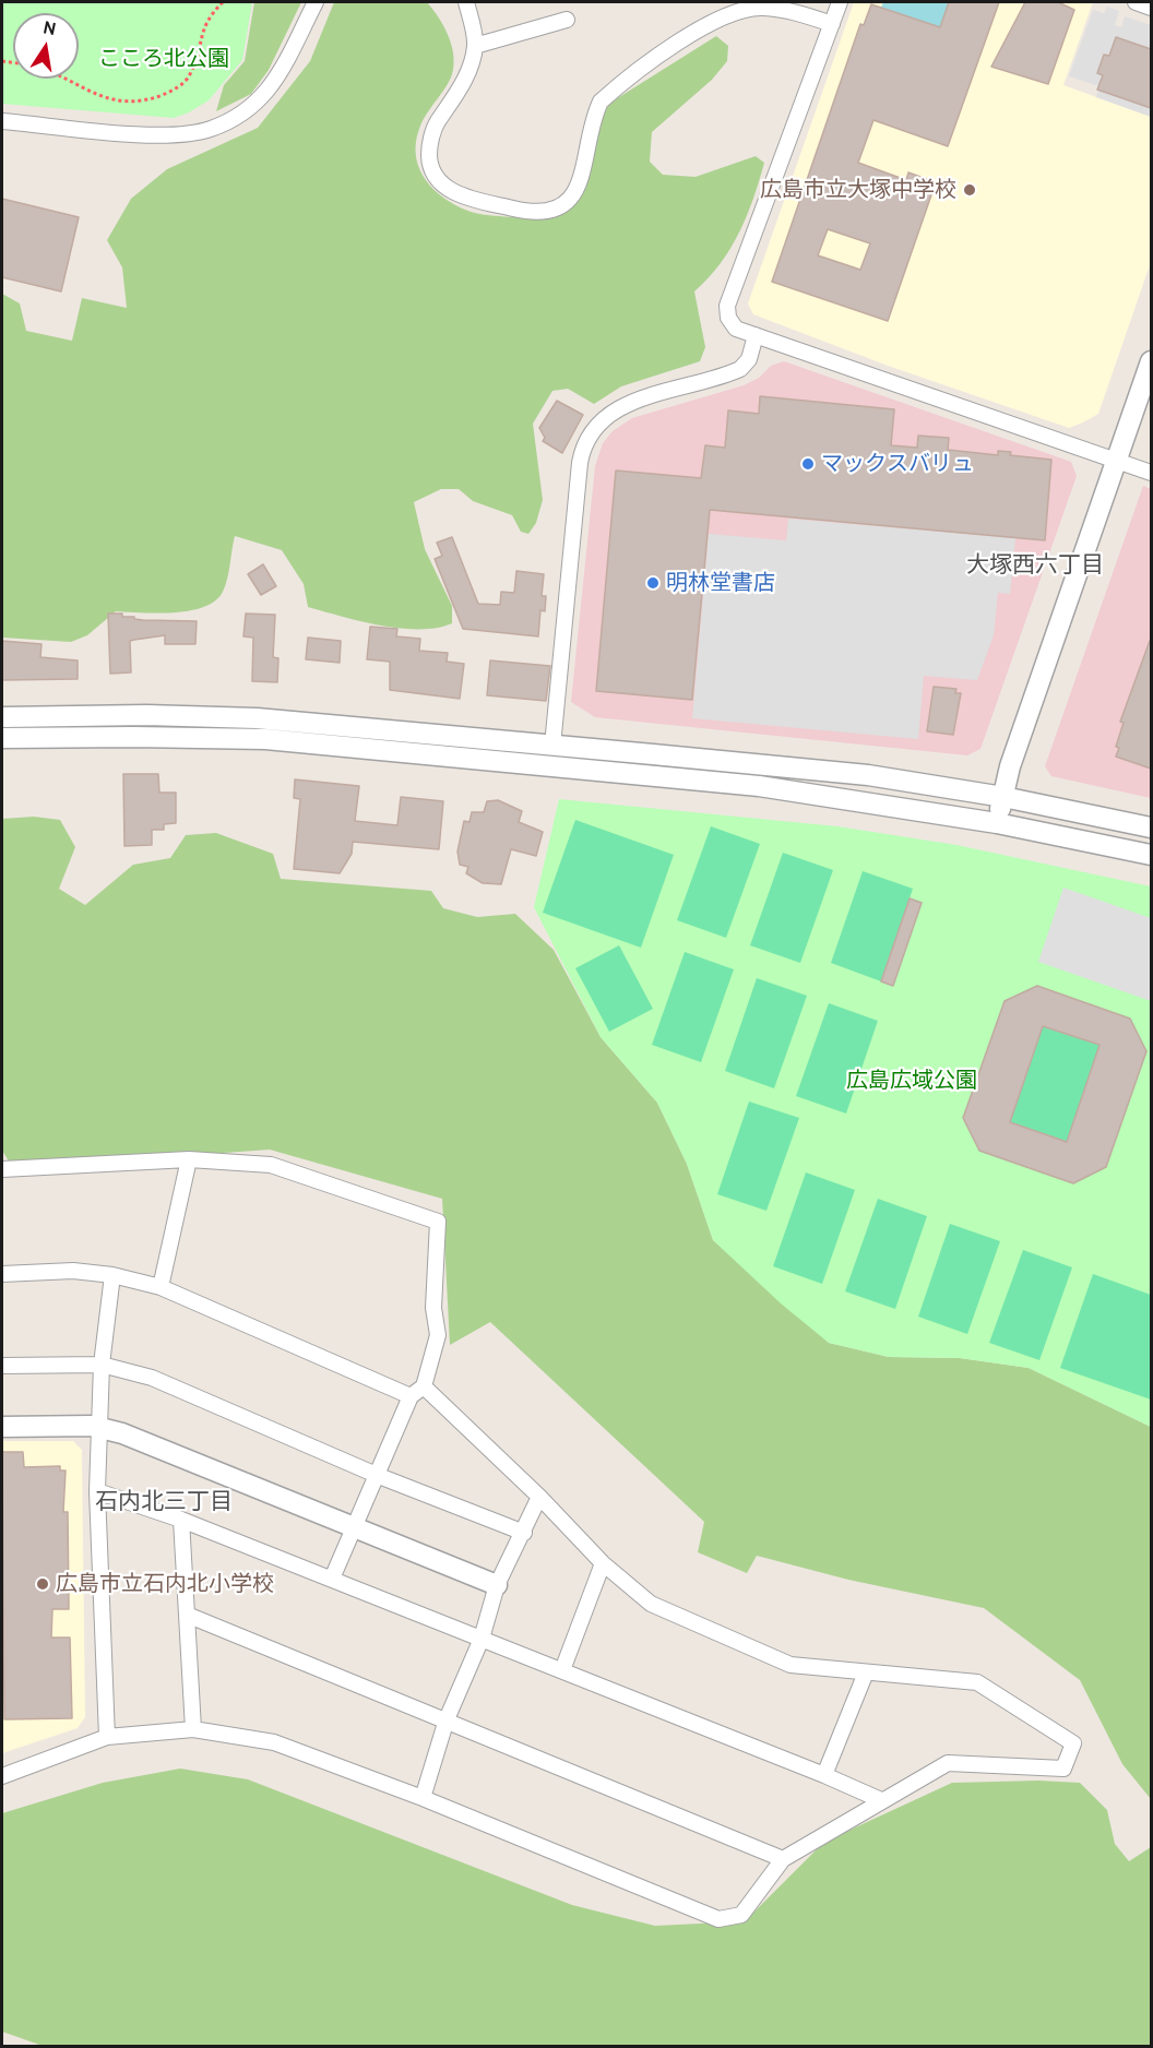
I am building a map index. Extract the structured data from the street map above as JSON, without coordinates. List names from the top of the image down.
{
  "districts": ["大塚西六丁目", "石内北三丁目"],
  "parks": ["こころ北公園", "広島広域公園"],
  "places": [
    "広島市立大塚中学校",
    "マックスバリュ",
    "明林堂書店",
    "広島市立石内北小学校"
  ],
  "north": "top"
}
